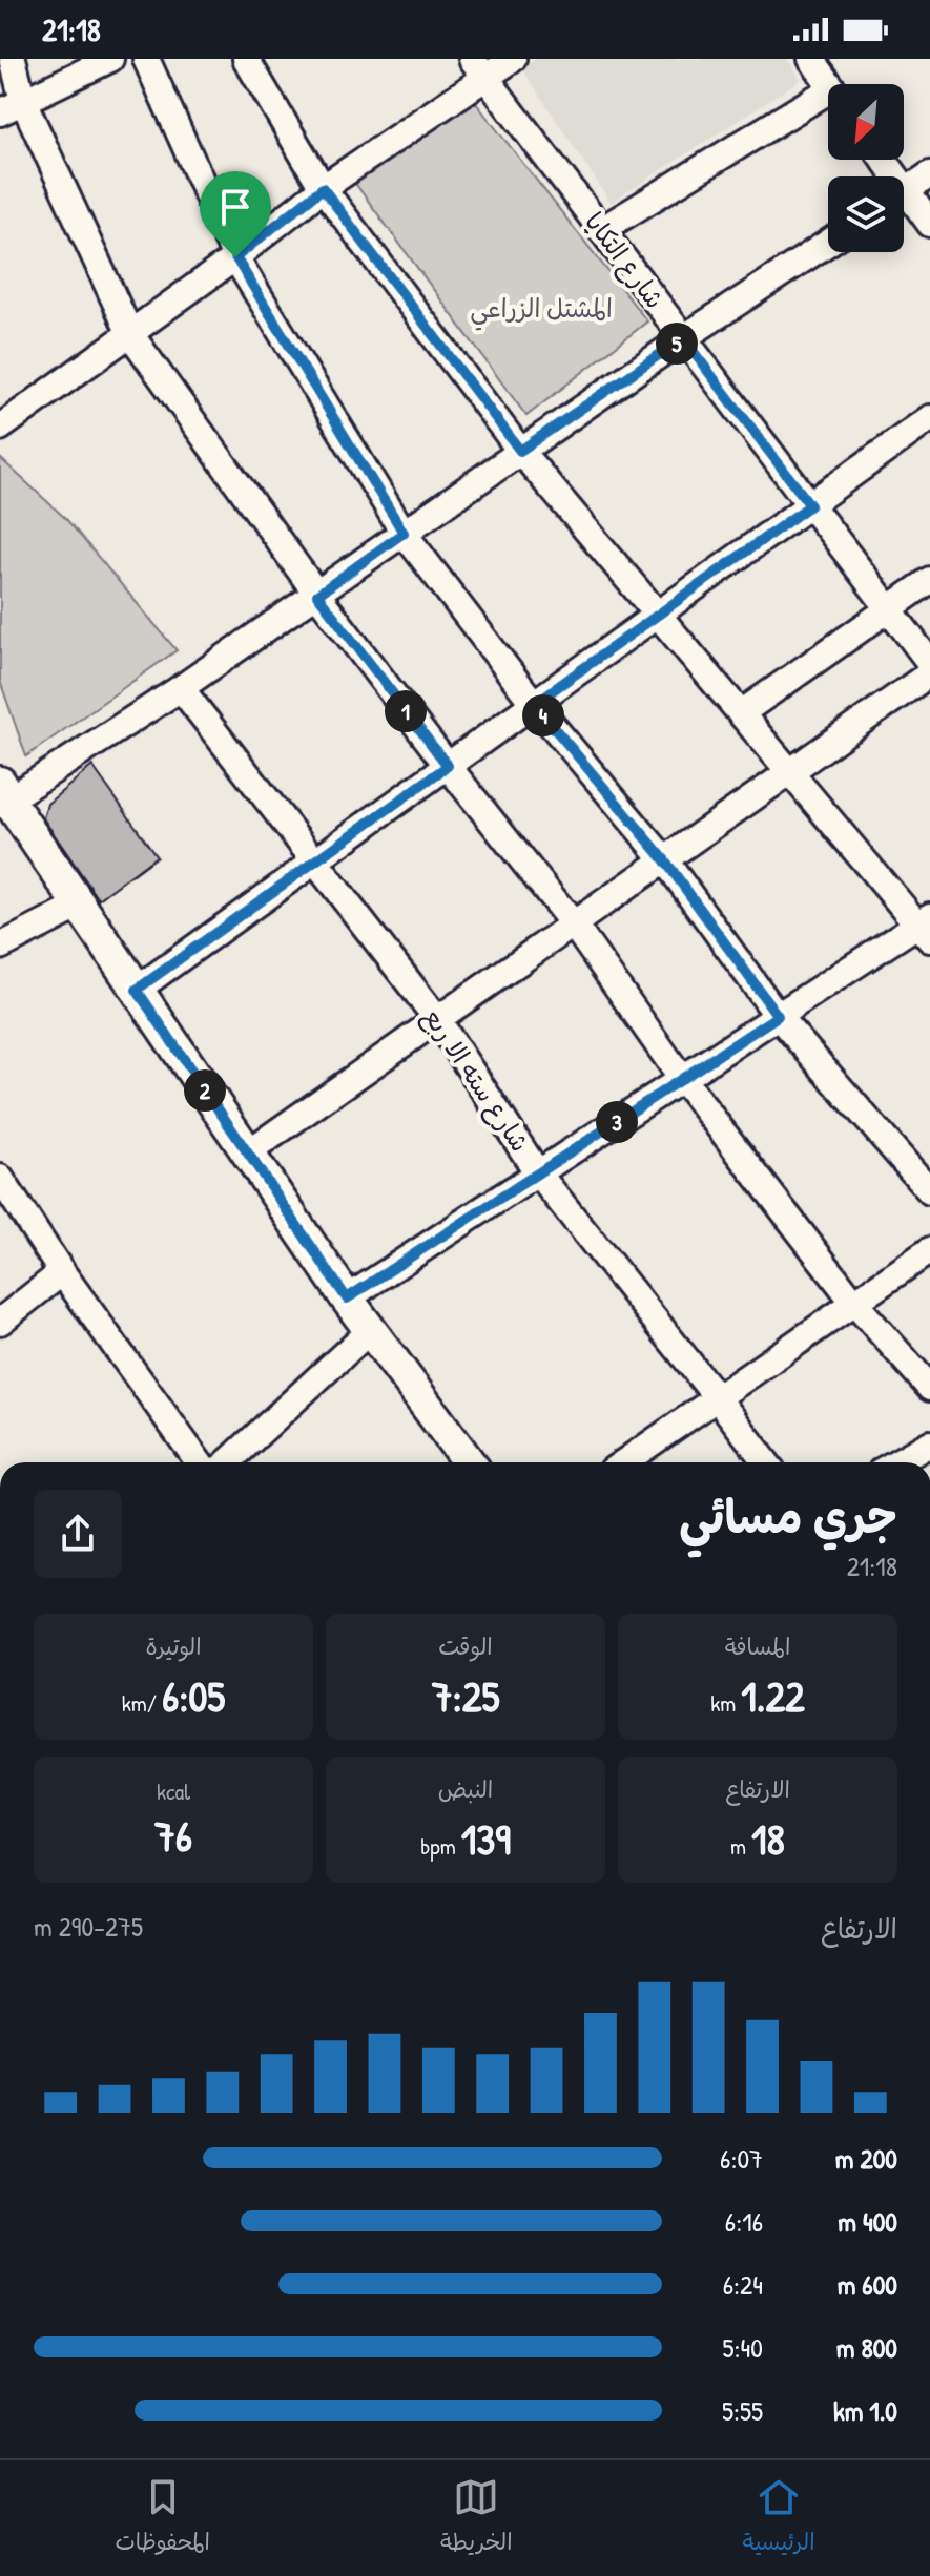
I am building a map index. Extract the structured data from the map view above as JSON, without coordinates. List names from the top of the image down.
{
  "streets": {
    "street": ["شارع التكايا", "شارع سته الا ربع"]
  },
  "parks": ["المشتل الزراعي"],
  "north": "bottom left",
  "page": {
    "status": "21:18",
    "pins": [
      "5",
      "1",
      "4",
      "2",
      "3"
    ],
    "heading": ["جري مسائي", "21:18"],
    "stats": [
      ["المسافة", "1.22 km"],
      ["الوقت", "7:25"],
      ["الوتيرة", "6:05 /km"],
      ["الارتفاع", "18 m"],
      ["النبض", "139 bpm"],
      ["kcal", "76"]
    ],
    "chart": ["الارتفاع", "275–290 m"],
    "list": [
      {
        "name": "200 m",
        "note": "6:07"
      },
      {
        "name": "400 m",
        "note": "6:16"
      },
      {
        "name": "600 m",
        "note": "6:24"
      },
      {
        "name": "800 m",
        "note": "5:40"
      },
      {
        "name": "1.0 km",
        "note": "5:55"
      }
    ],
    "tabs": ["الرئيسية", "الخريطة", "المحفوظات"]
  }
}
